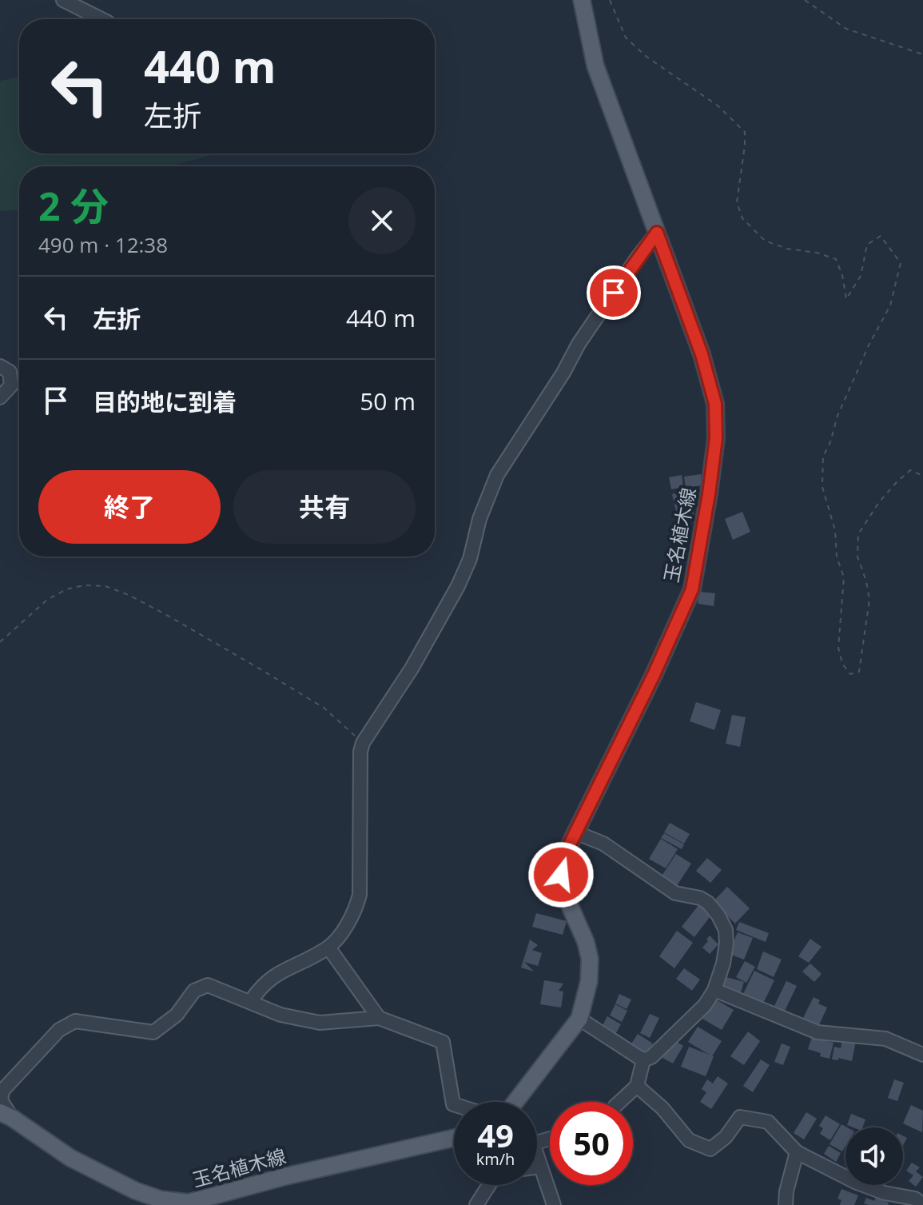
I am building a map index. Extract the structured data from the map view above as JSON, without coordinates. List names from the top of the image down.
{
  "streets": {
    "main road": ["玉名植木線"]
  },
  "page": {
    "turn": ["440 m", "左折"],
    "heading": ["2 分", "490 m · 12:38"],
    "list": [
      {
        "name": "左折",
        "value": "440 m"
      },
      {
        "name": "目的地に到着",
        "value": "50 m"
      }
    ],
    "buttons": ["終了", "共有"],
    "speed": "49 km/h",
    "limit": "50"
  }
}
